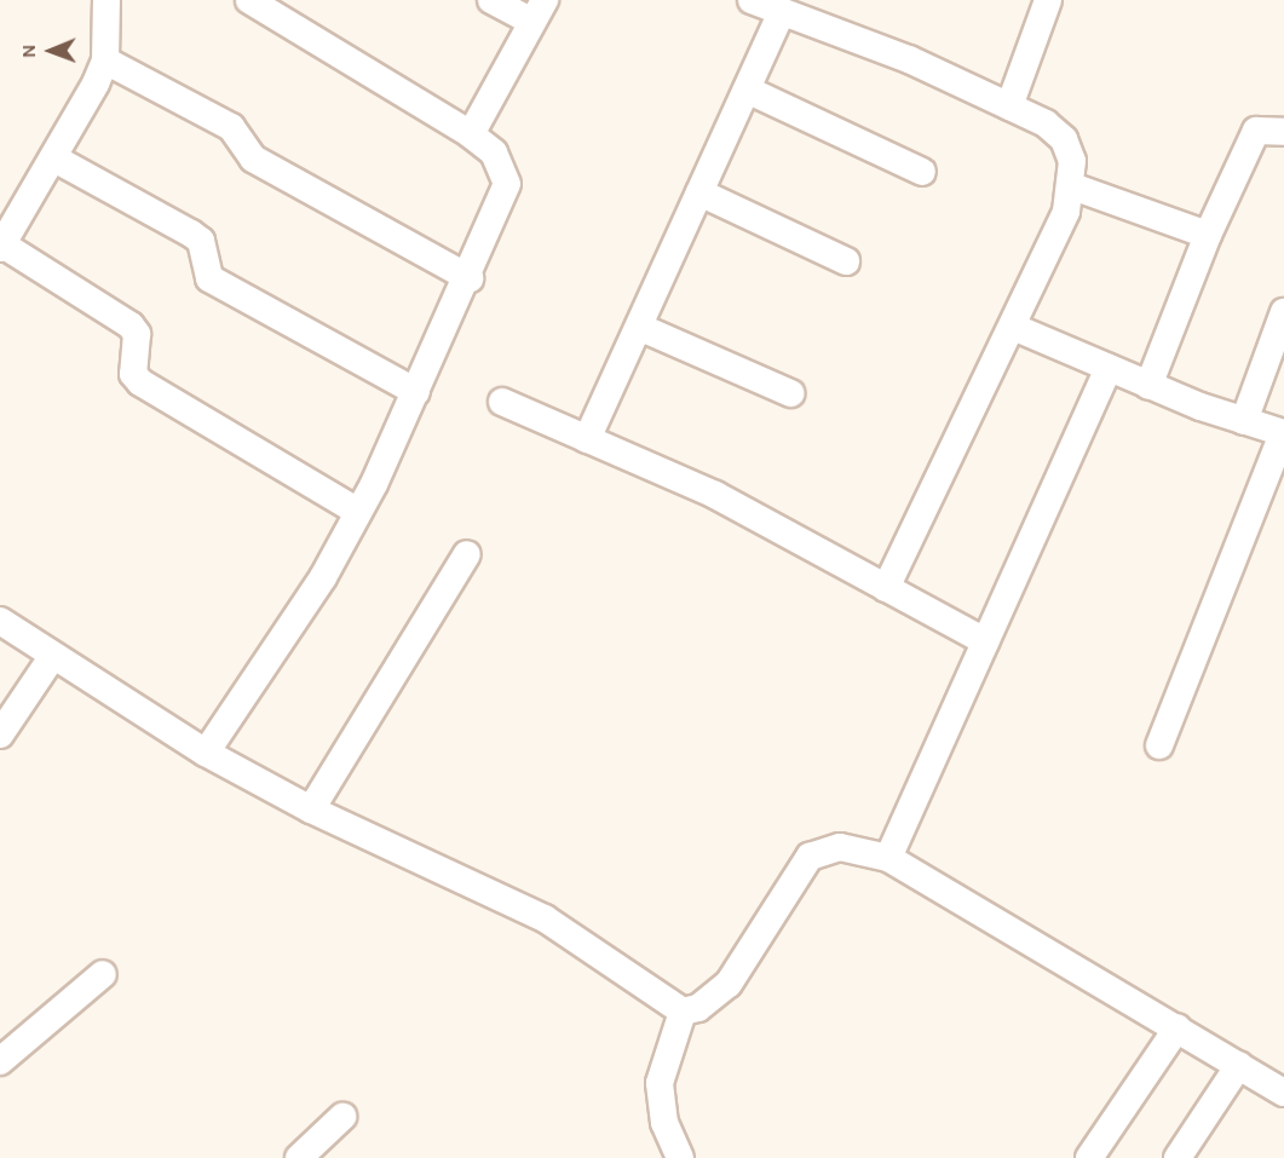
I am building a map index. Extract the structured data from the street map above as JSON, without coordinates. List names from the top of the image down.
{
  "north": "left"
}
